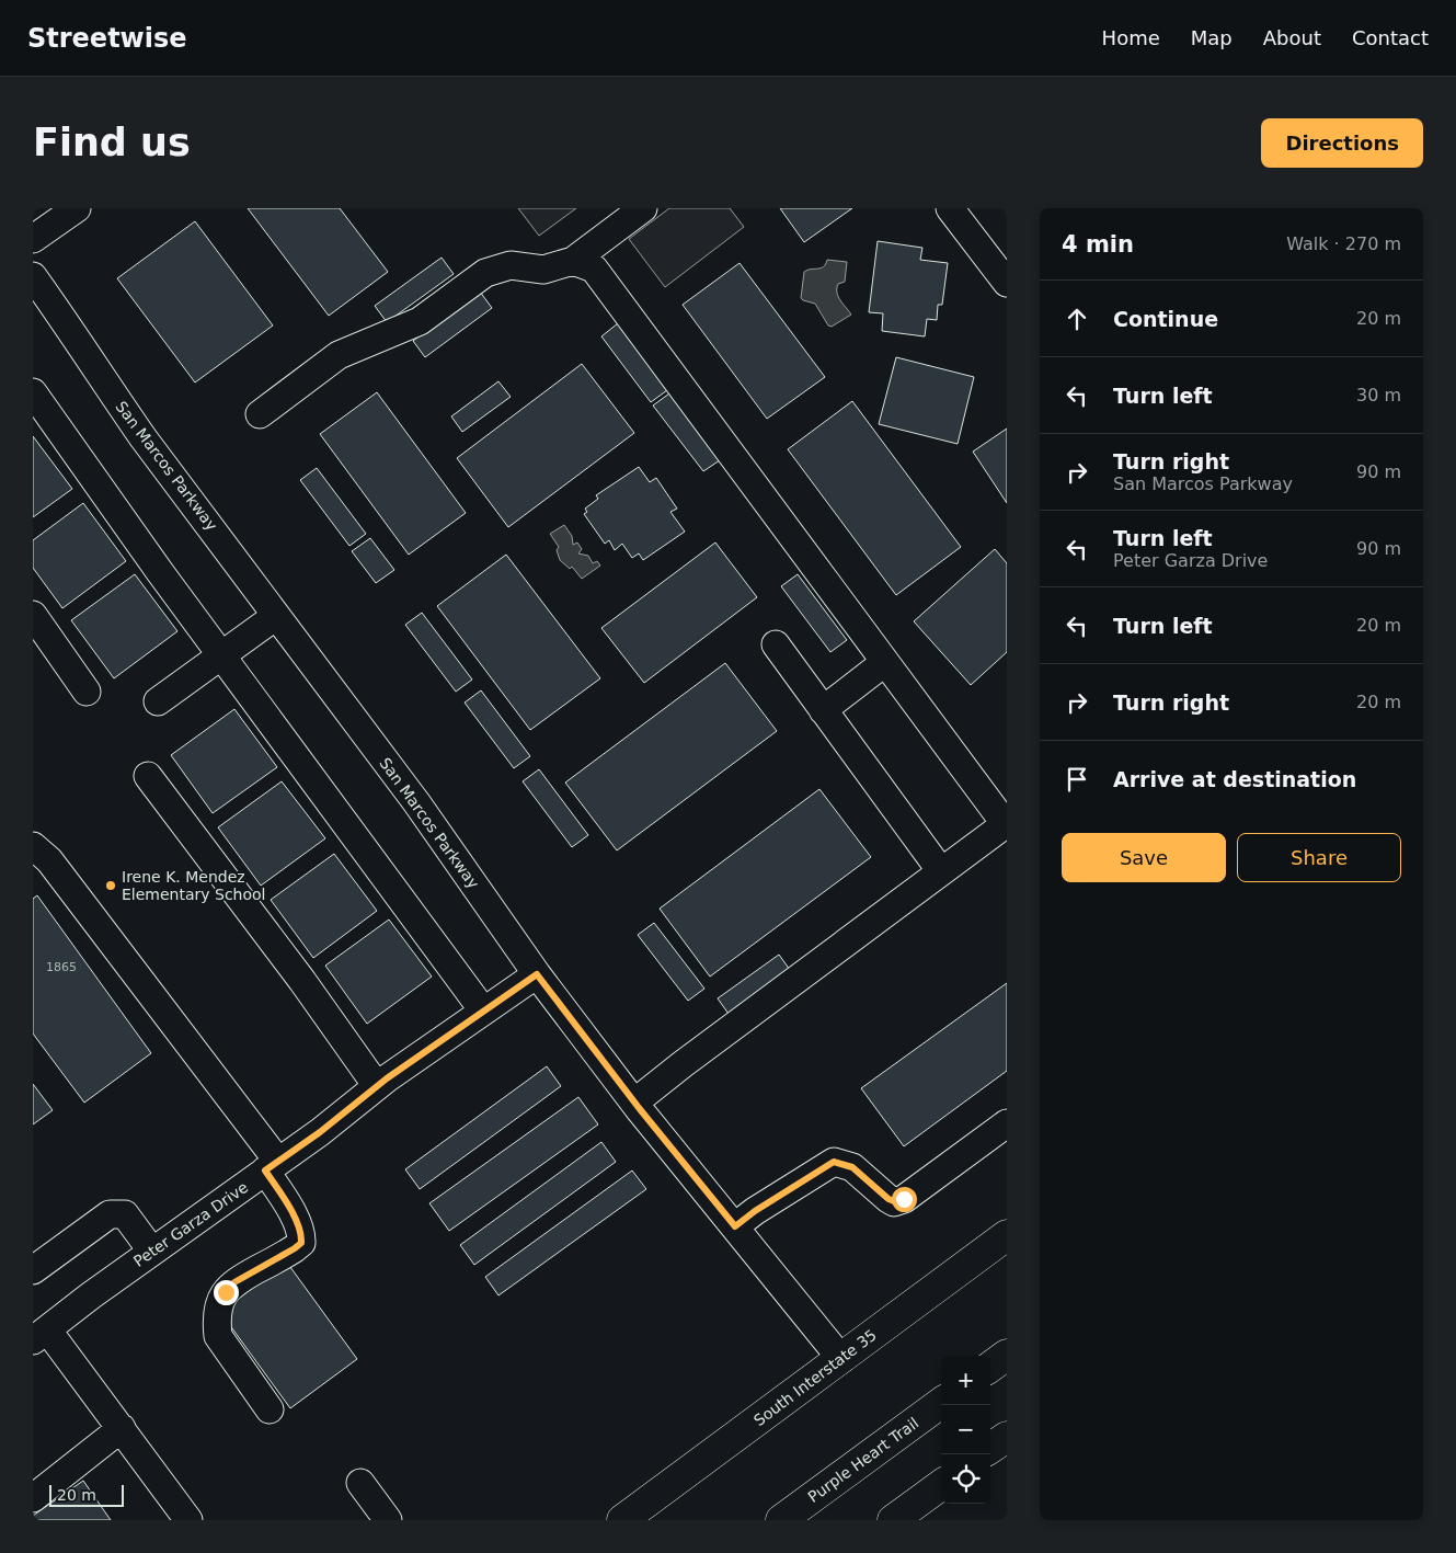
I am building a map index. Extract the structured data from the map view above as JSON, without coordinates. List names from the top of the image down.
{
  "streets": {
    "main road": ["South Interstate 35", "Purple Heart Trail"],
    "street": ["San Marcos Parkway", "Peter Garza Drive"]
  },
  "crossings": [
    ["San Marcos Parkway", "Peter Garza Drive"],
    ["San Marcos Parkway", "South Interstate 35"]
  ],
  "places": ["Irene K. Mendez Elementary School"],
  "house_numbers": ["1865"],
  "scale_bar": "20 m",
  "page": {
    "header": "Streetwise",
    "nav": [
      "Home",
      "Map",
      "About",
      "Contact"
    ],
    "buttons": [
      "Directions",
      ["Save", "Share"]
    ],
    "title": "Find us",
    "heading": ["4 min", "Walk · 270 m"],
    "list": [
      ["Continue", "20 m"],
      ["Turn left", "30 m"],
      ["Turn right", "San Marcos Parkway", "90 m"],
      ["Turn left", "Peter Garza Drive", "90 m"],
      ["Turn left", "20 m"],
      ["Turn right", "20 m"],
      "Arrive at destination"
    ],
    "map_buttons": ["+", "−"],
    "scale": "20 m"
  }
}
